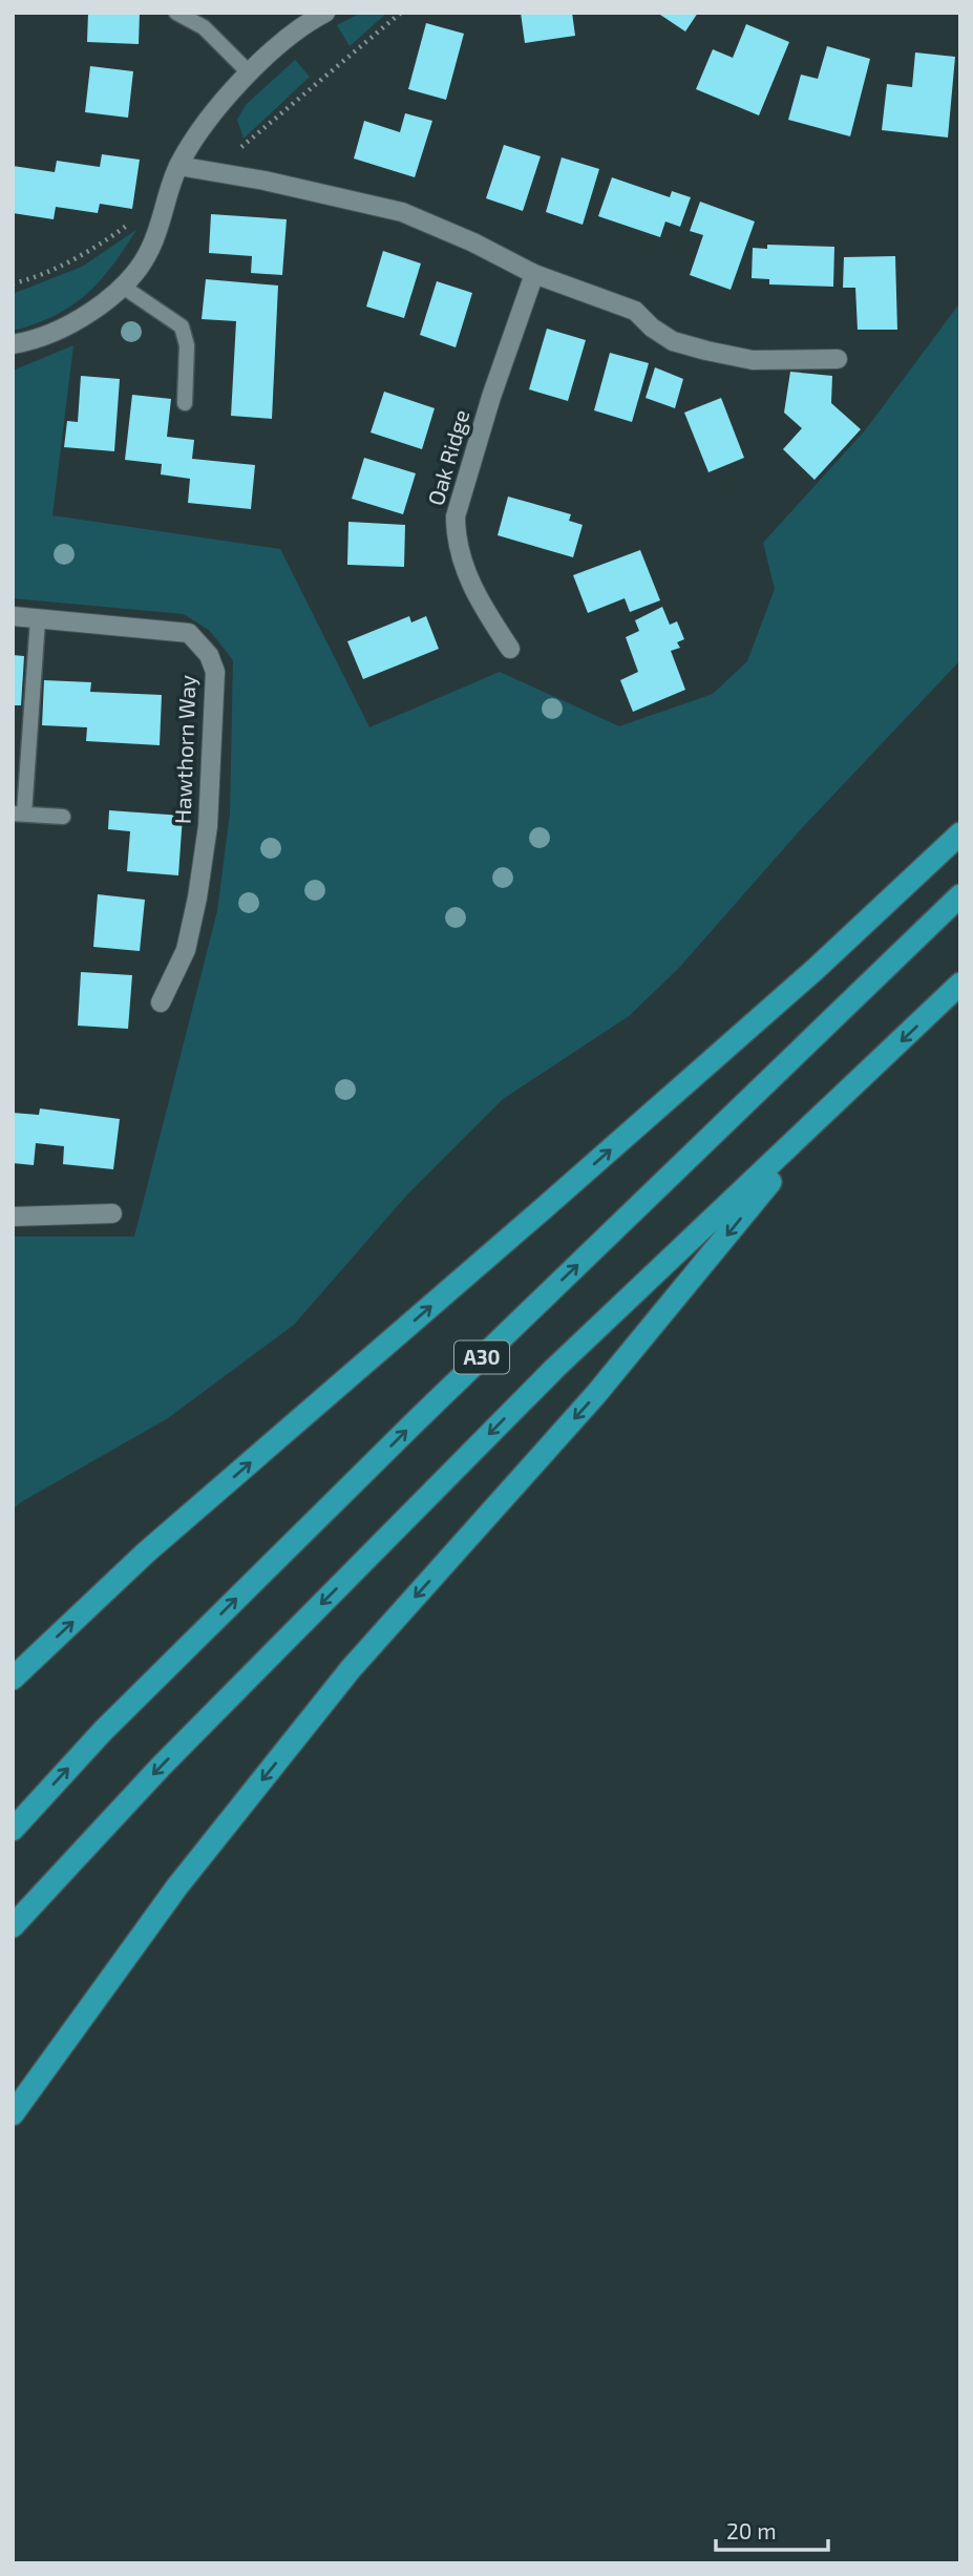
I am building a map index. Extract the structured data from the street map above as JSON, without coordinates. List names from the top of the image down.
{
  "streets": {
    "highway": ["A30"],
    "street": ["Oak Ridge", "Hawthorn Way"]
  },
  "scale_bar": "20 m"
}
